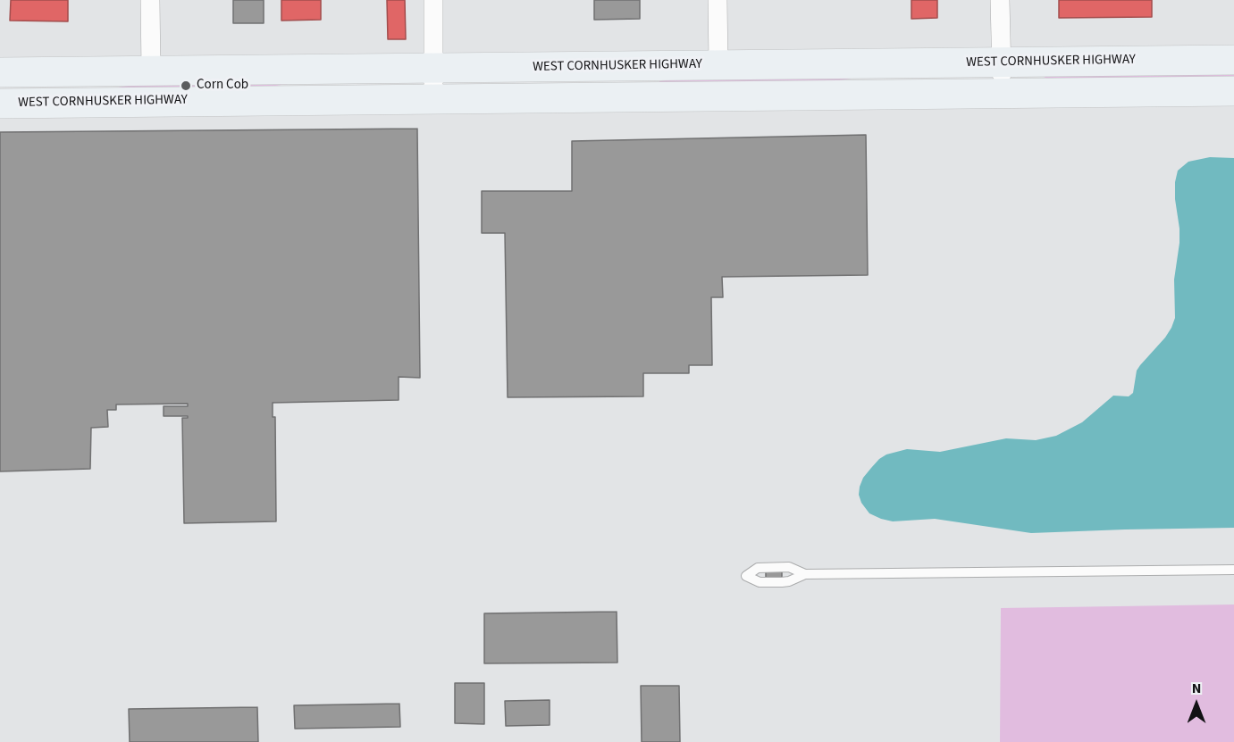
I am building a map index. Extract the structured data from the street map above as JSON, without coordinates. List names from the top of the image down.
{
  "streets": {
    "main road": ["WEST CORNHUSKER HIGHWAY"]
  },
  "places": ["Corn Cob"],
  "north": "top"
}
